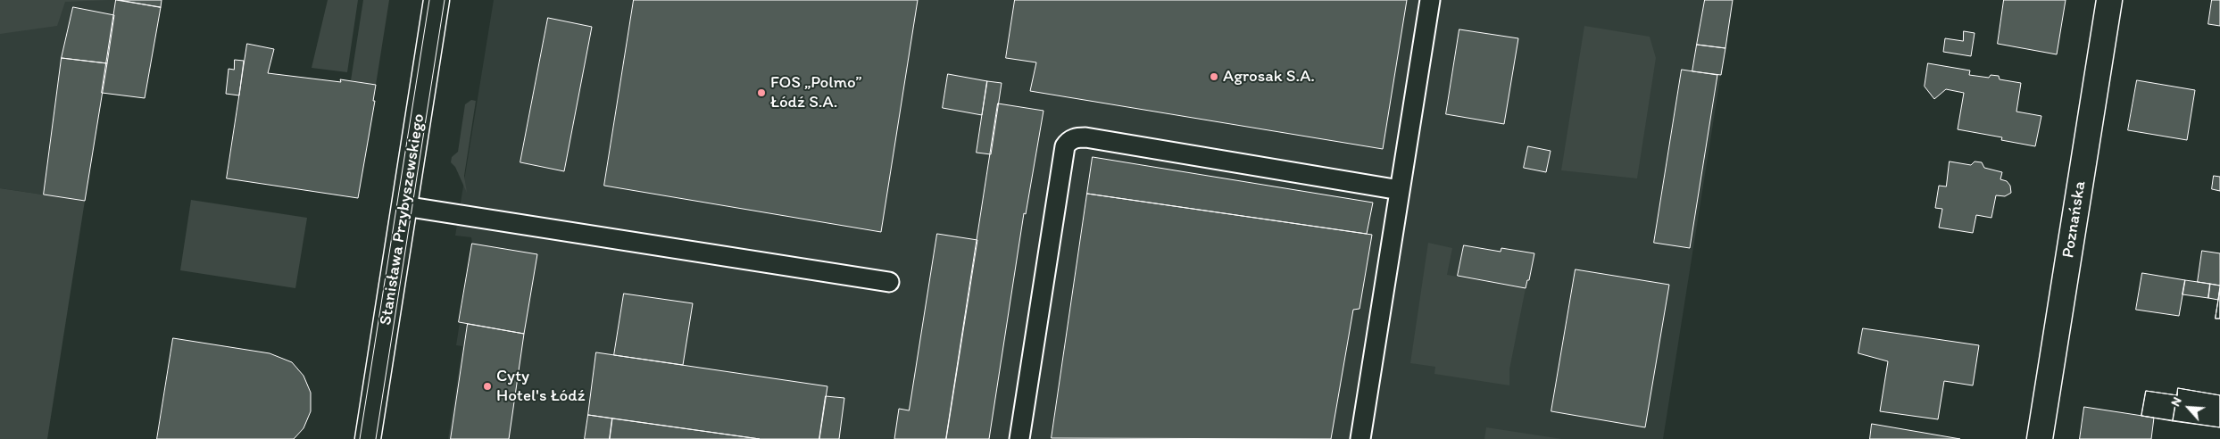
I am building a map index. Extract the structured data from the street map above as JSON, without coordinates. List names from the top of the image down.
{
  "streets": {
    "street": ["Stanisława Przybyszewskiego", "Poznańska"]
  },
  "places": ["Agrosak S.A.", "FOS „Polmo” Łódź S.A.", "Cyty Hotel's Łódź"],
  "north": "top left"
}
